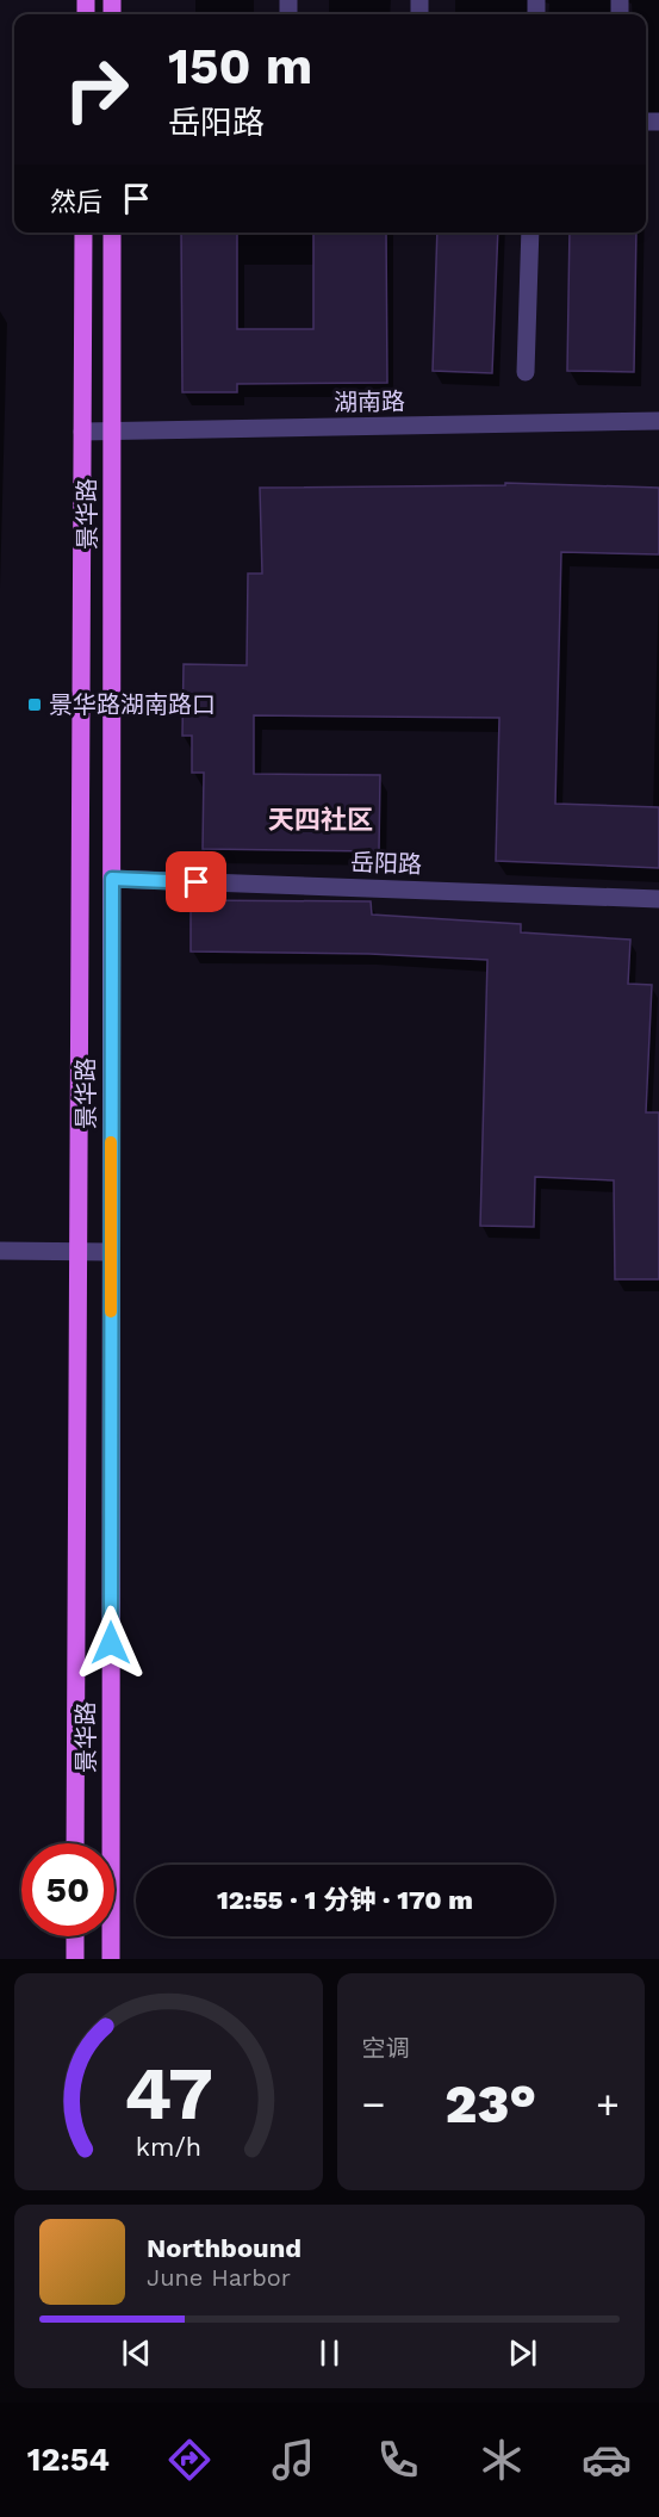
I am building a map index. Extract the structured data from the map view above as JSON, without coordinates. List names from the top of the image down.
{
  "streets": {
    "main road": ["景华路"],
    "street": ["湖南路", "岳阳路"]
  },
  "crossings": [
    ["湖南路", "景华路"],
    ["景华路", "岳阳路"]
  ],
  "districts": ["天四社区"],
  "places": {
    "transit": ["景华路湖南路口"]
  },
  "page": {
    "turn": ["150 m", "岳阳路"],
    "then": "然后",
    "limit": "50",
    "trip": "12:55 · 1 分钟 · 170 m",
    "tile": "空调",
    "heat": ["−", "23°", "+"],
    "song": ["Northbound", "June Harbor"],
    "tabs": "12:54",
    "gauge": ["47", "km/h"]
  }
}
